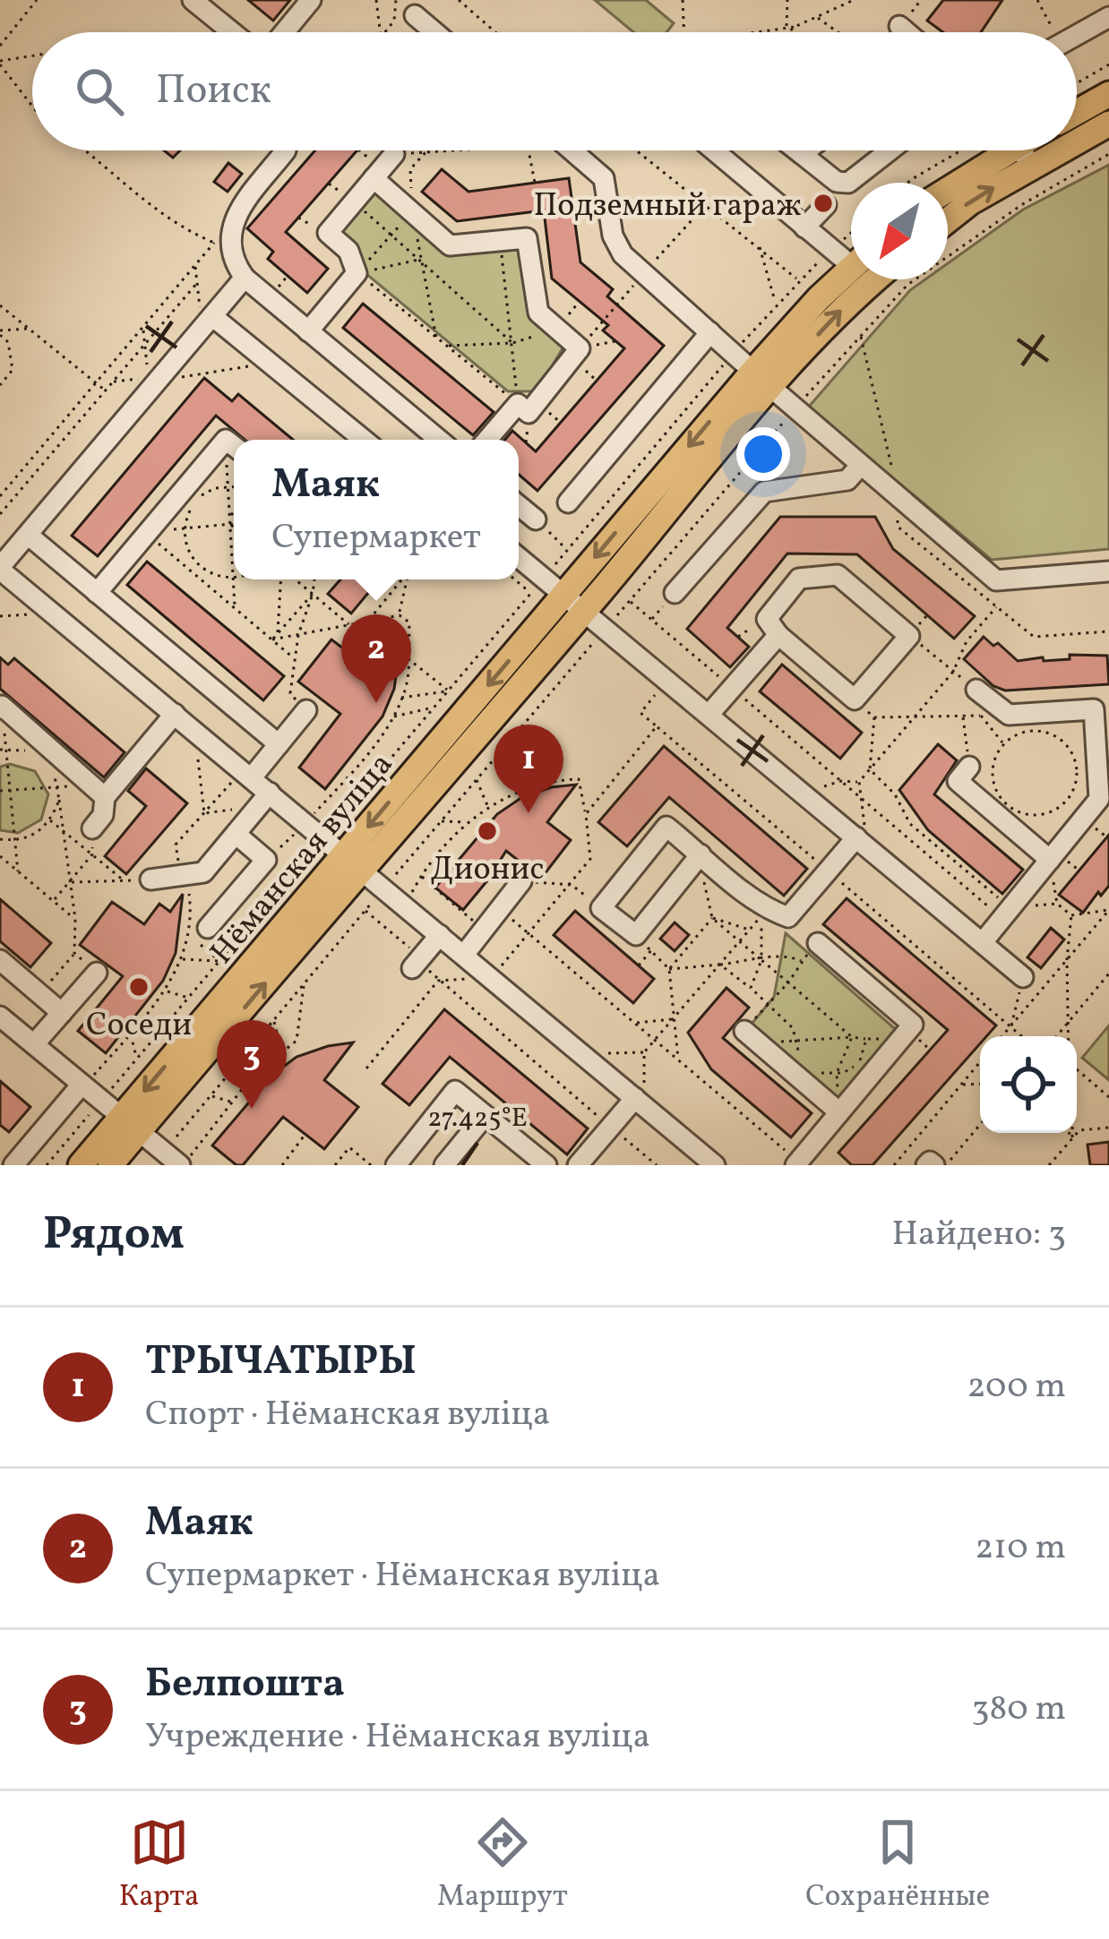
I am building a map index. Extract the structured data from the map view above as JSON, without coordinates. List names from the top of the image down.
{
  "streets": {
    "main road": ["Нёманская вуліца"]
  },
  "places": ["Подземный гараж", "Дионис", "Соседи"],
  "north": "bottom left",
  "page": {
    "search": "Поиск",
    "popup": ["Маяк", "Супермаркет"],
    "pins": ["2", "1", "3"],
    "heading": ["Рядом", "Найдено: 3"],
    "list": [
      {
        "mark": "1",
        "name": "ТРЫЧАТЫРЫ",
        "note": "Спорт · Нёманская вуліца",
        "value": "200 m"
      },
      {
        "mark": "2",
        "name": "Маяк",
        "note": "Супермаркет · Нёманская вуліца",
        "value": "210 m"
      },
      {
        "mark": "3",
        "name": "Белпошта",
        "note": "Учреждение · Нёманская вуліца",
        "value": "380 m"
      }
    ],
    "nav": ["Карта", "Маршрут", "Сохранённые"]
  },
  "coordinates": ["27.425°E"]
}
